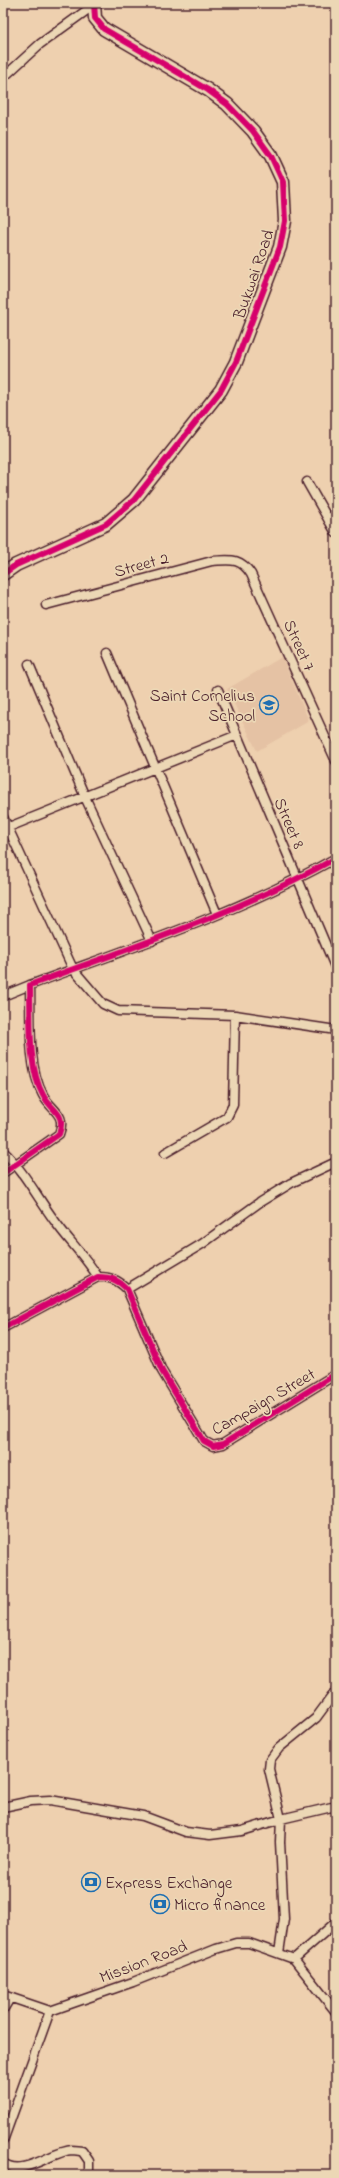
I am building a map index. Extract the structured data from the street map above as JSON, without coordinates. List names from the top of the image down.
{
  "streets": {
    "street": [
      "Bukwai Road",
      "Street 2",
      "Street 7",
      "Street 8",
      "Campaign Street",
      "Mission Road"
    ]
  },
  "crossings": [
    ["Street 2", "Street 7"]
  ],
  "places": {
    "school or university": ["Saint Cornelius School"],
    "bank": ["Express Exchange", "Micro finance"]
  }
}
